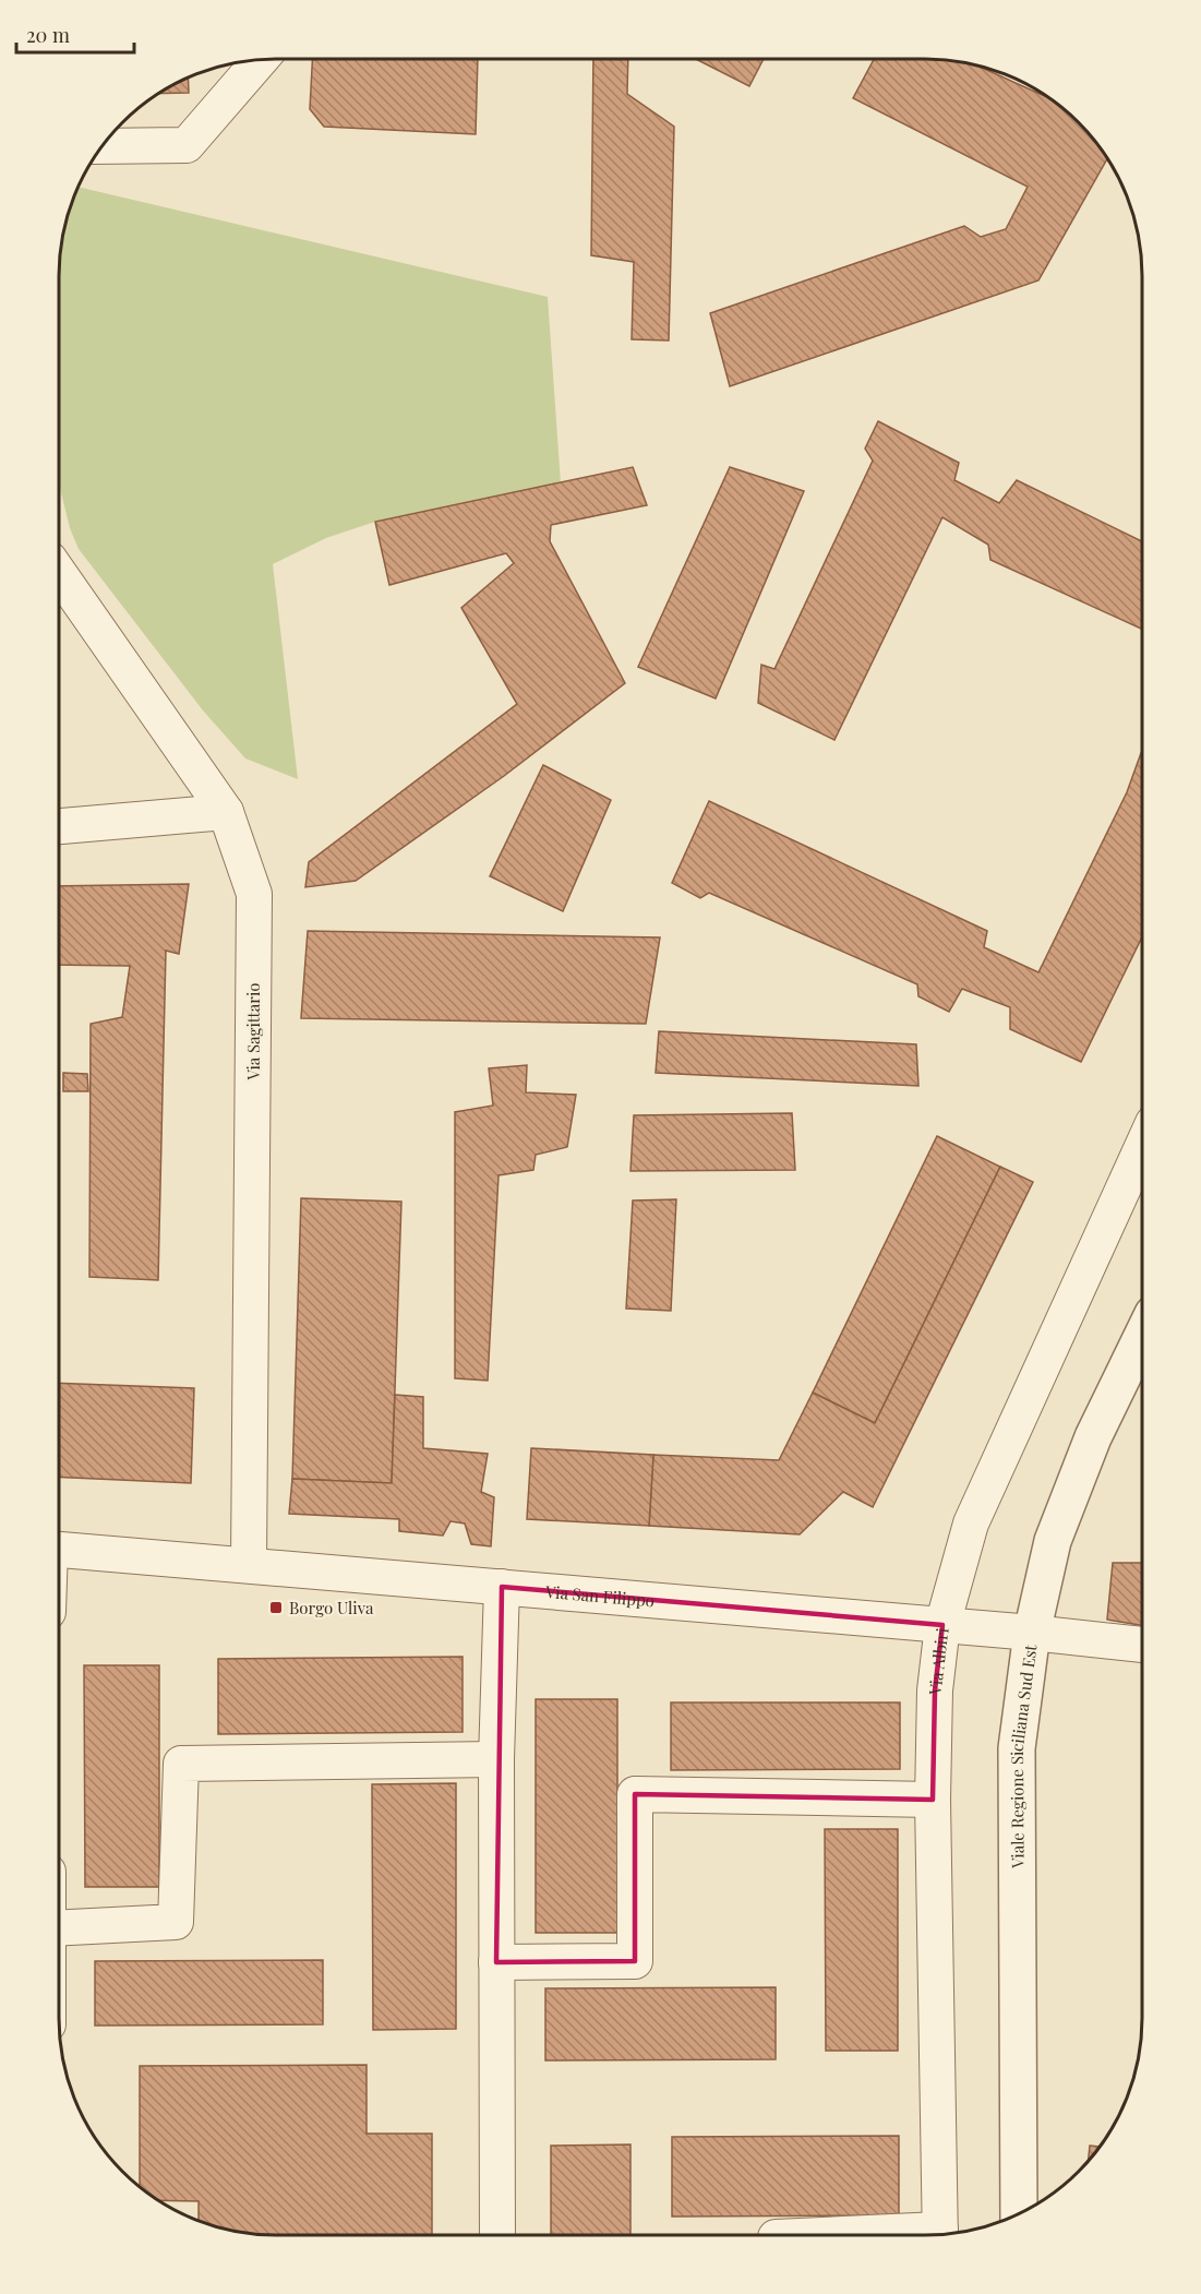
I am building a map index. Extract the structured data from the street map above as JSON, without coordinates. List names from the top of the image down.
{
  "streets": {
    "street": [
      "Via Sagittario",
      "Via San Filippo",
      "Via Albiri",
      "Viale Regione Siciliana Sud Est"
    ]
  },
  "crossings": [
    ["Via Sagittario", "Via San Filippo"],
    ["Via San Filippo", "Via Albiri"],
    ["Via San Filippo", "Viale Regione Siciliana Sud Est"]
  ],
  "places": {
    "transit": ["Borgo Uliva"]
  },
  "scale_bar": "20 m"
}
